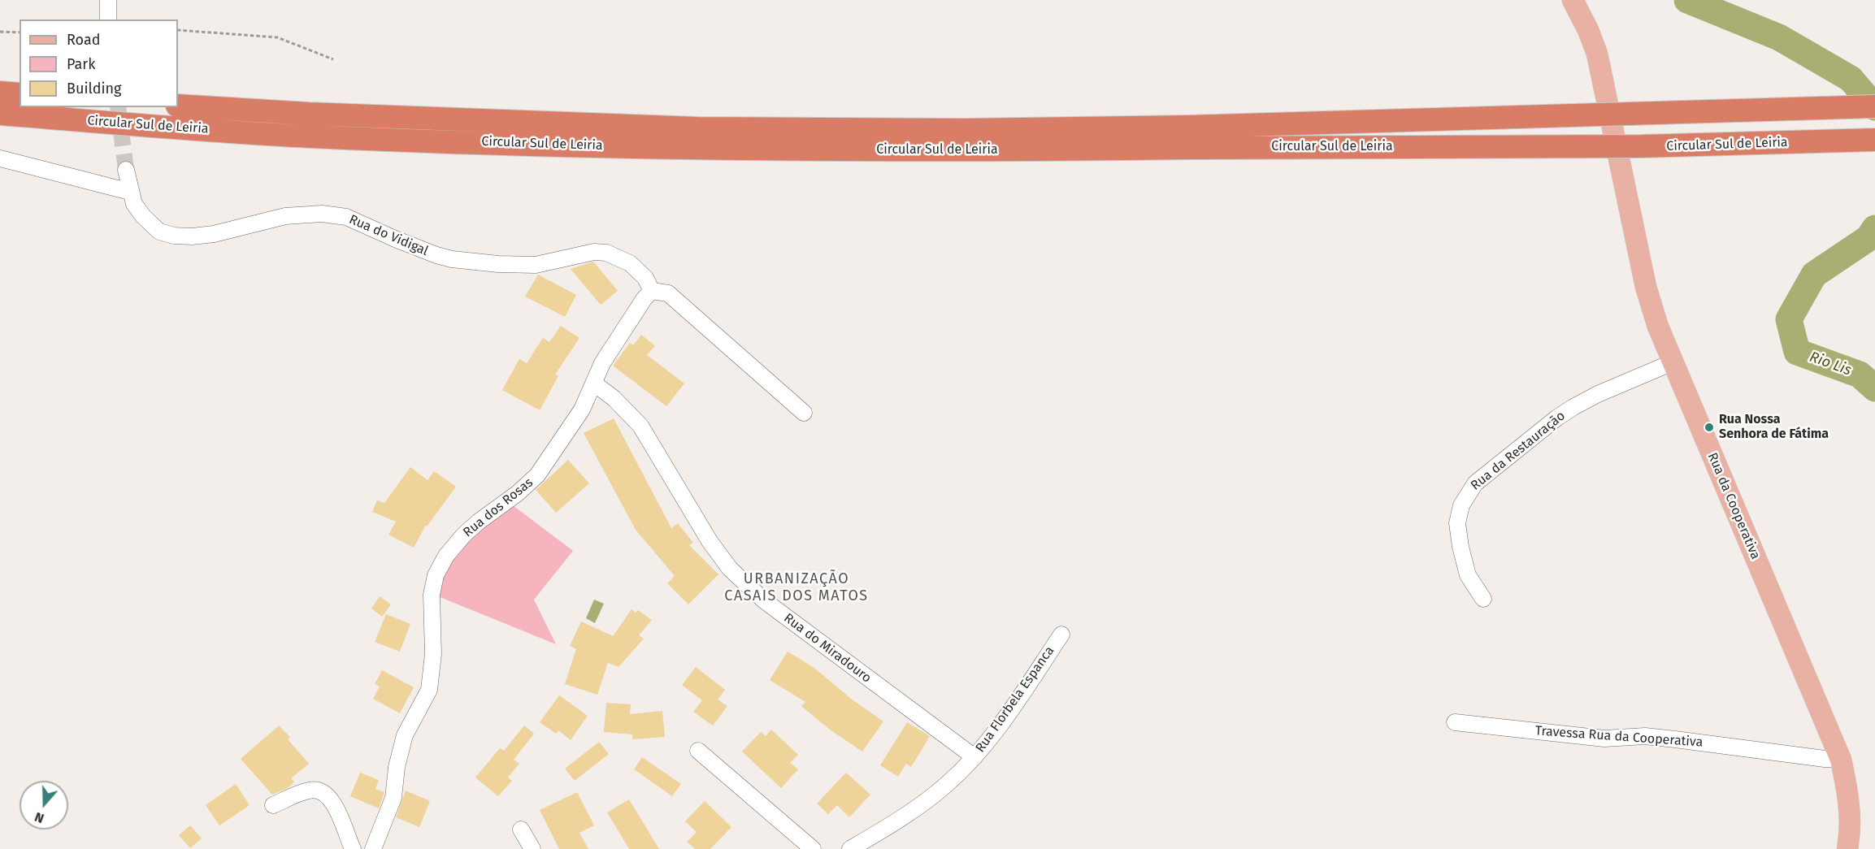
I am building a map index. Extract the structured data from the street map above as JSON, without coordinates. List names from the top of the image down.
{
  "streets": {
    "highway": ["Circular Sul de Leiria"],
    "main road": ["Rua da Cooperativa"],
    "street": [
      "Rua do Vidigal",
      "Rua da Restauração",
      "Rua dos Rosas",
      "Rua do Miradouro",
      "Rua Florbela Espanca",
      "Travessa Rua da Cooperativa"
    ]
  },
  "crossings": [
    ["Rua do Vidigal", "Rua dos Rosas"],
    ["Rua da Restauração", "Rua da Cooperativa"],
    ["Rua da Cooperativa", "Travessa Rua da Cooperativa"],
    ["Rua dos Rosas", "Rua do Miradouro"],
    ["Rua do Miradouro", "Rua Florbela Espanca"]
  ],
  "districts": ["URBANIZAÇÃO CASAIS DOS MATOS"],
  "water": ["Rio Lis"],
  "places": ["Rua Nossa Senhora de Fátima"],
  "legend": ["Road", "Park", "Building"],
  "north": "bottom"
}
